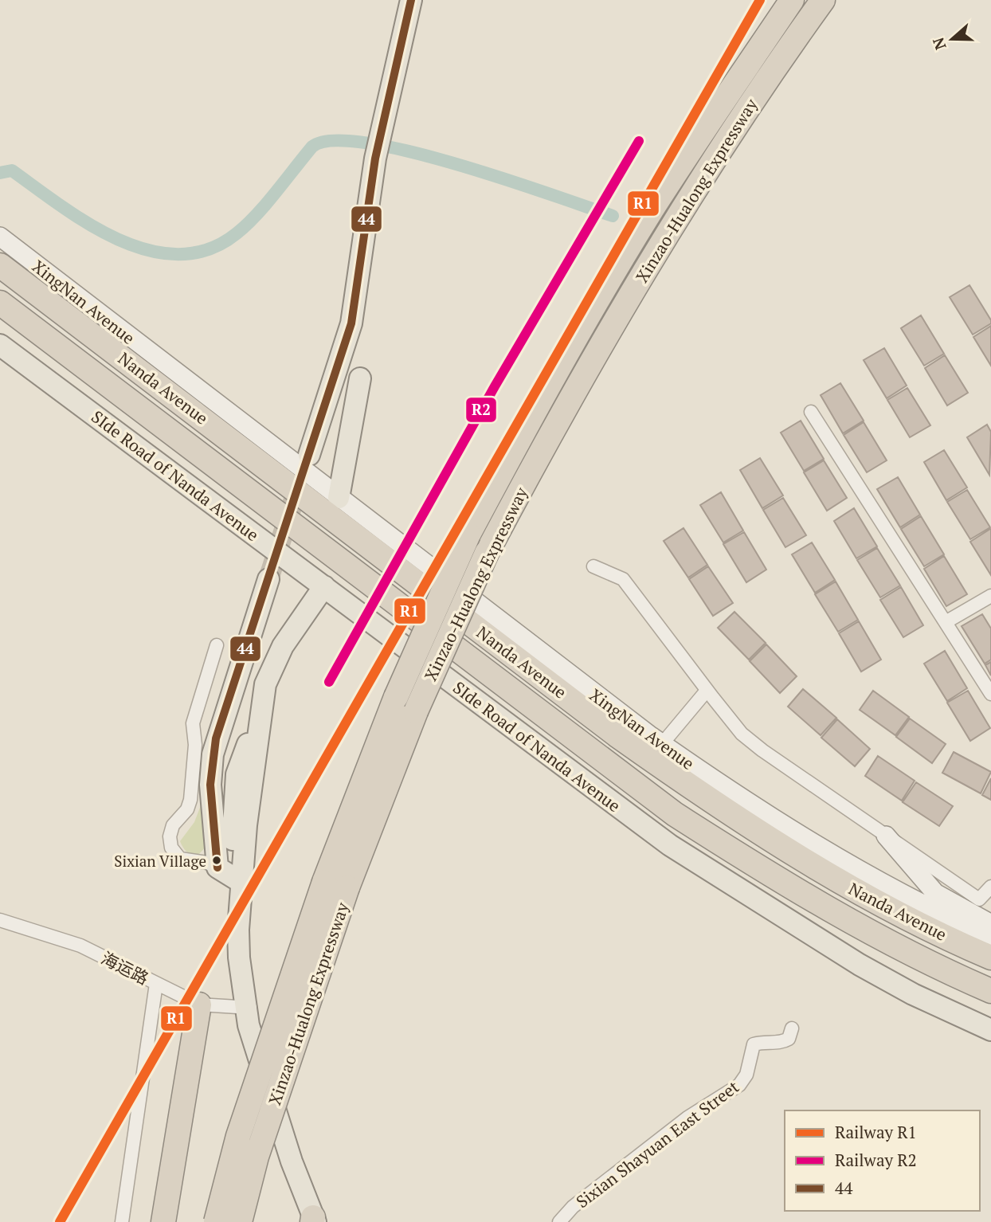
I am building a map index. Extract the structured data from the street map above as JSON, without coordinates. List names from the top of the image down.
{
  "streets": {
    "highway": ["Xinzao-Hualong Expressway", "Nanda Avenue"],
    "main road": ["XingNan Avenue", "SIde Road of Nanda Avenue"],
    "street": ["海运路", "Sixian Shayuan East Street"]
  },
  "places": ["Sixian Village"],
  "lines": ["rail line R1", "transit line 44", "rail line R2"],
  "legend": ["Railway R1", "Railway R2", "44"],
  "north": "left"
}
